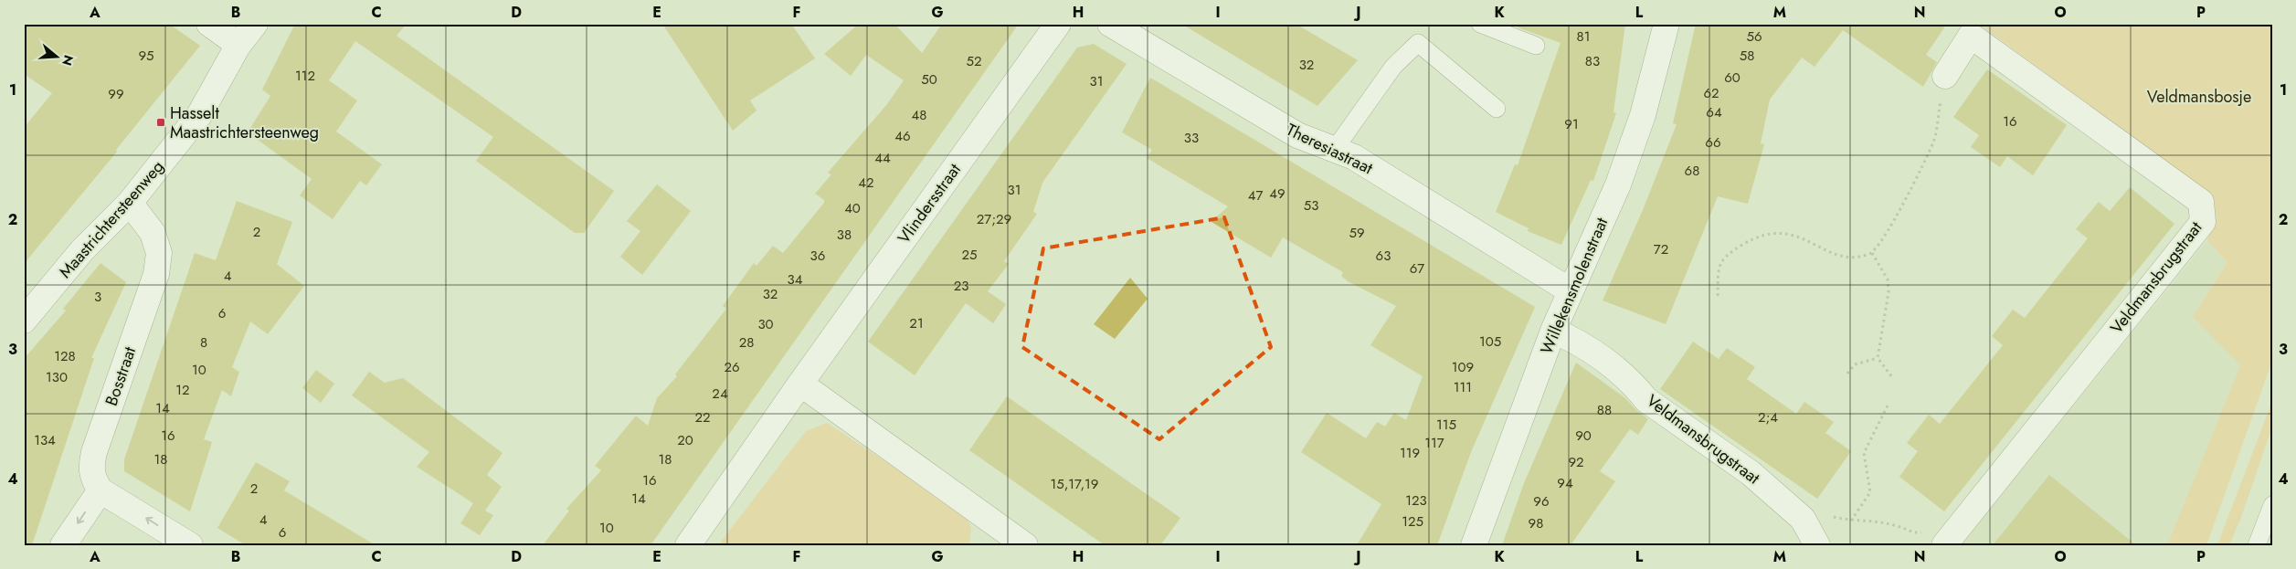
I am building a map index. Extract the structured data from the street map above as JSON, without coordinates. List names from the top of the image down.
{
  "streets": {
    "street": [
      "Theresiastraat",
      "Vlindersstraat",
      "Maastrichtersteenweg",
      "Veldmansbrugstraat",
      "Willekensmolenstraat",
      "Bosstraat"
    ]
  },
  "crossings": [
    ["Theresiastraat", "Willekensmolenstraat"],
    ["Maastrichtersteenweg", "Bosstraat"],
    ["Veldmansbrugstraat", "Willekensmolenstraat"]
  ],
  "parks": ["Veldmansbosje"],
  "places": {
    "transit": ["Hasselt Maastrichtersteenweg"]
  },
  "house_numbers": [
    "81",
    "56",
    "95",
    "58",
    "52",
    "83",
    "32",
    "112",
    "60",
    "50",
    "31",
    "62",
    "99",
    "64",
    "48",
    "16",
    "91",
    "46",
    "33",
    "66",
    "44",
    "68",
    "42",
    "31",
    "49",
    "47",
    "53",
    "40",
    "27;29",
    "2",
    "59",
    "38",
    "72",
    "25",
    "36",
    "63",
    "67",
    "4",
    "34",
    "23",
    "32",
    "3",
    "6",
    "21",
    "30",
    "105",
    "8",
    "28",
    "128",
    "26",
    "109",
    "10",
    "130",
    "111",
    "12",
    "24",
    "14",
    "88",
    "22",
    "2;4",
    "115",
    "16",
    "90",
    "134",
    "20",
    "117",
    "119",
    "18",
    "18",
    "92",
    "16",
    "94",
    "15,17,19",
    "2",
    "14",
    "123",
    "96",
    "4",
    "125",
    "98",
    "10",
    "6"
  ],
  "north": "right",
  "grid": {
    "columns": [
      "A",
      "B",
      "C",
      "D",
      "E",
      "F",
      "G",
      "H",
      "I",
      "J",
      "K",
      "L",
      "M",
      "N",
      "O",
      "P"
    ],
    "rows": [
      "1",
      "2",
      "3",
      "4"
    ]
  }
}
